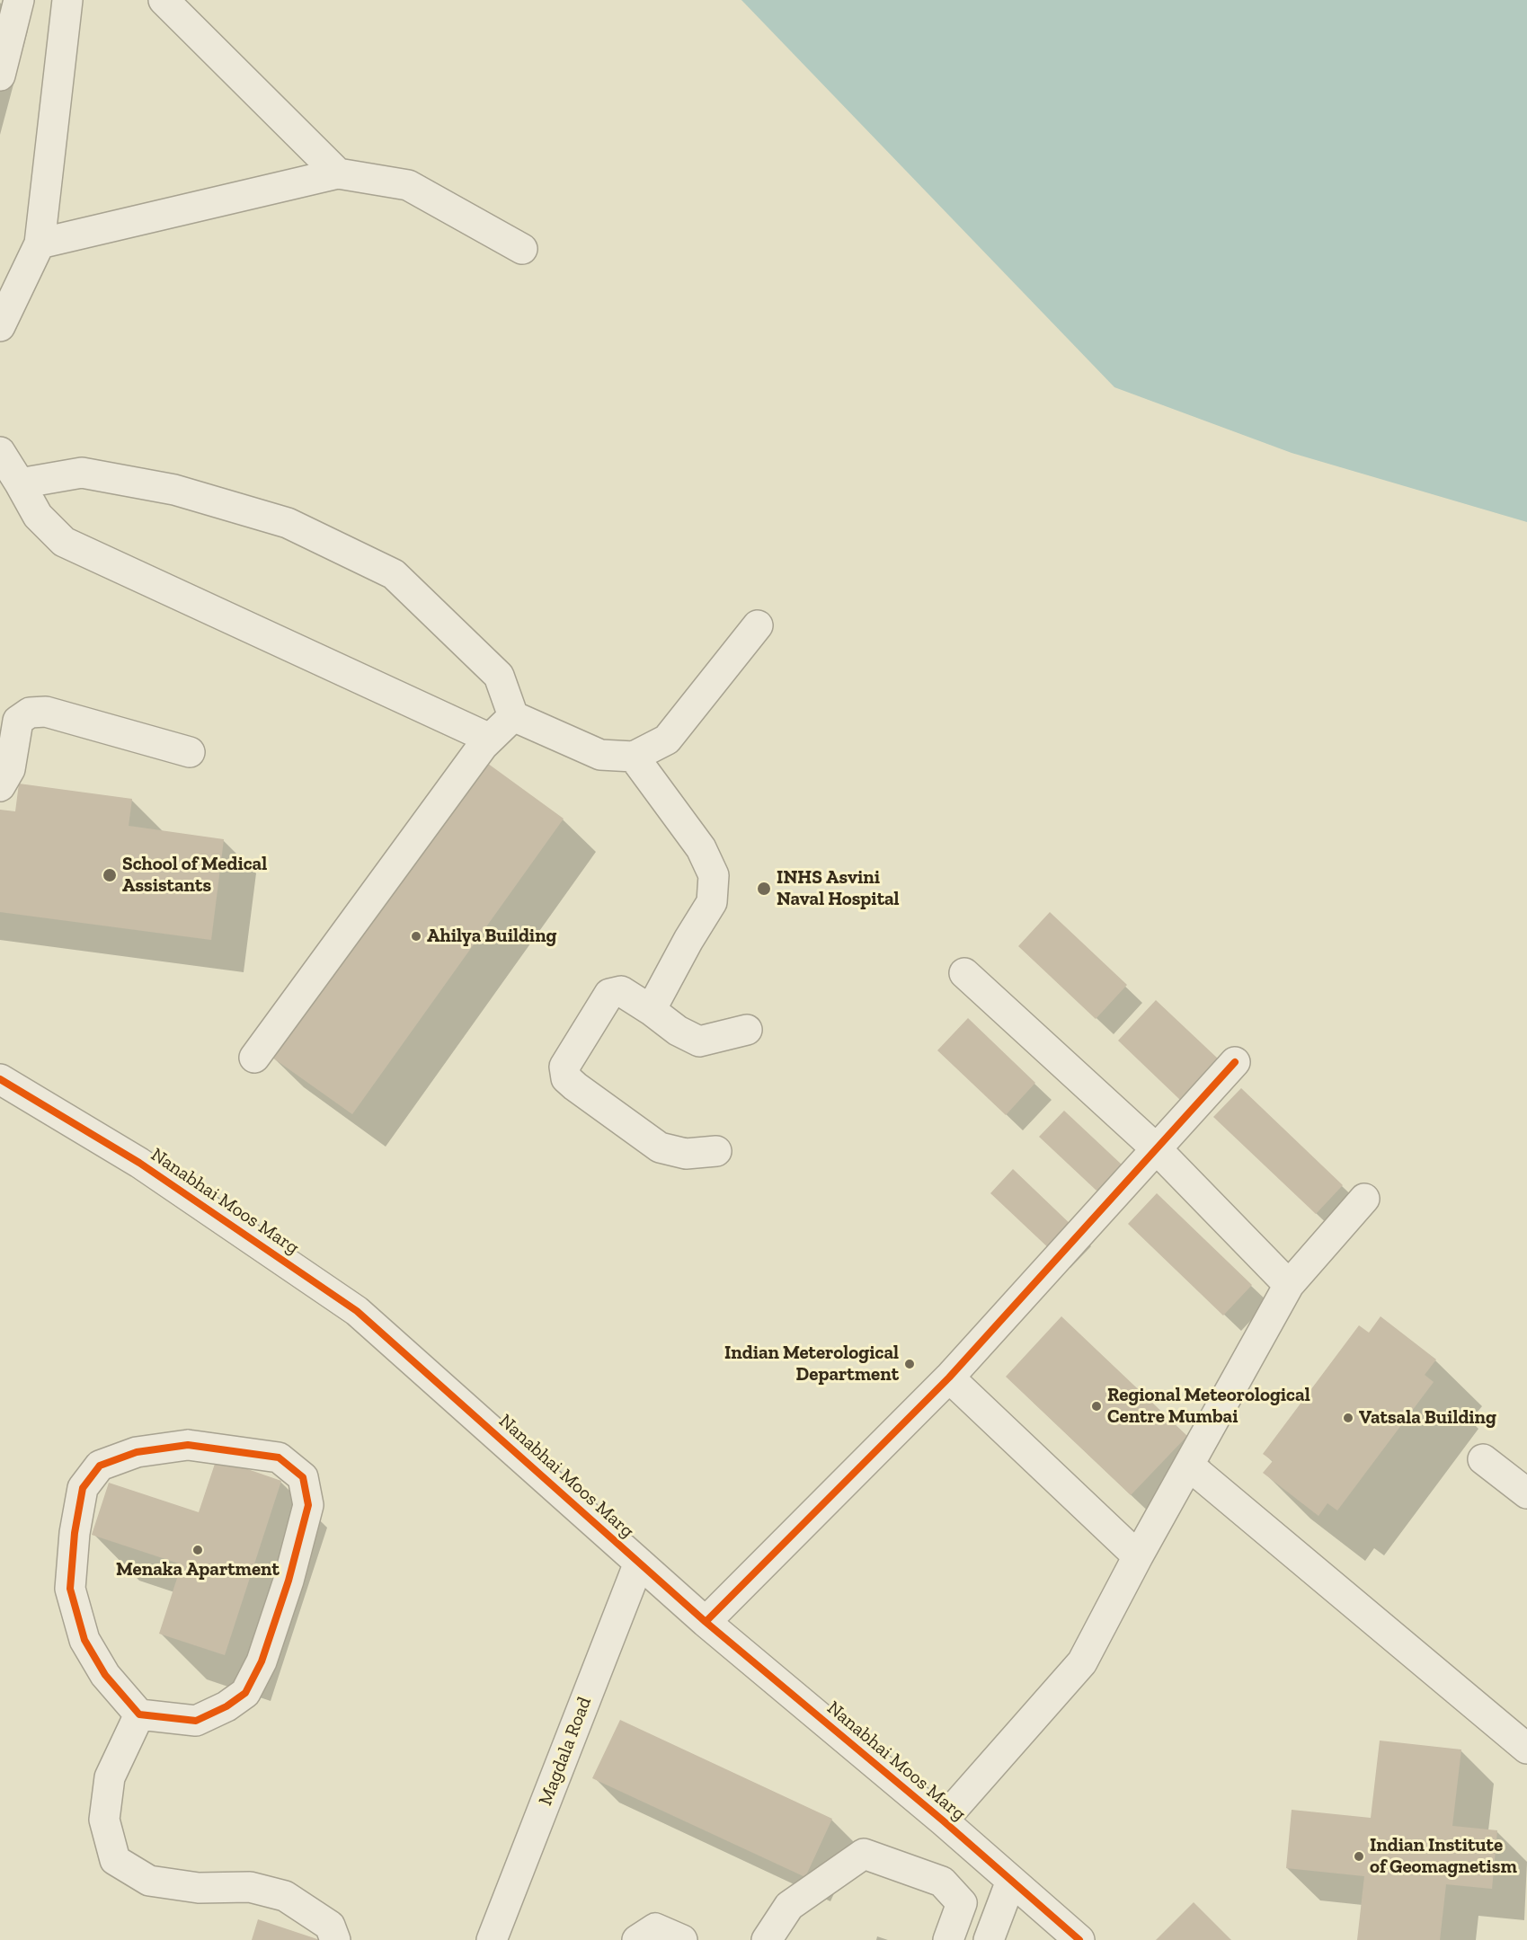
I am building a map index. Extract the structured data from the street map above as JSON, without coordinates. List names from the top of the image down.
{
  "streets": {
    "street": ["Nanabhai Moos Marg", "Magdala Road"]
  },
  "crossings": [
    ["Nanabhai Moos Marg", "Magdala Road"]
  ],
  "places": [
    "School of Medical Assistants",
    "INHS Asvini Naval Hospital",
    "Ahilya Building",
    "Indian Meterological Department",
    "Regional Meteorological Centre Mumbai",
    "Vatsala Building",
    "Menaka Apartment",
    "Indian Institute of Geomagnetism"
  ]
}
